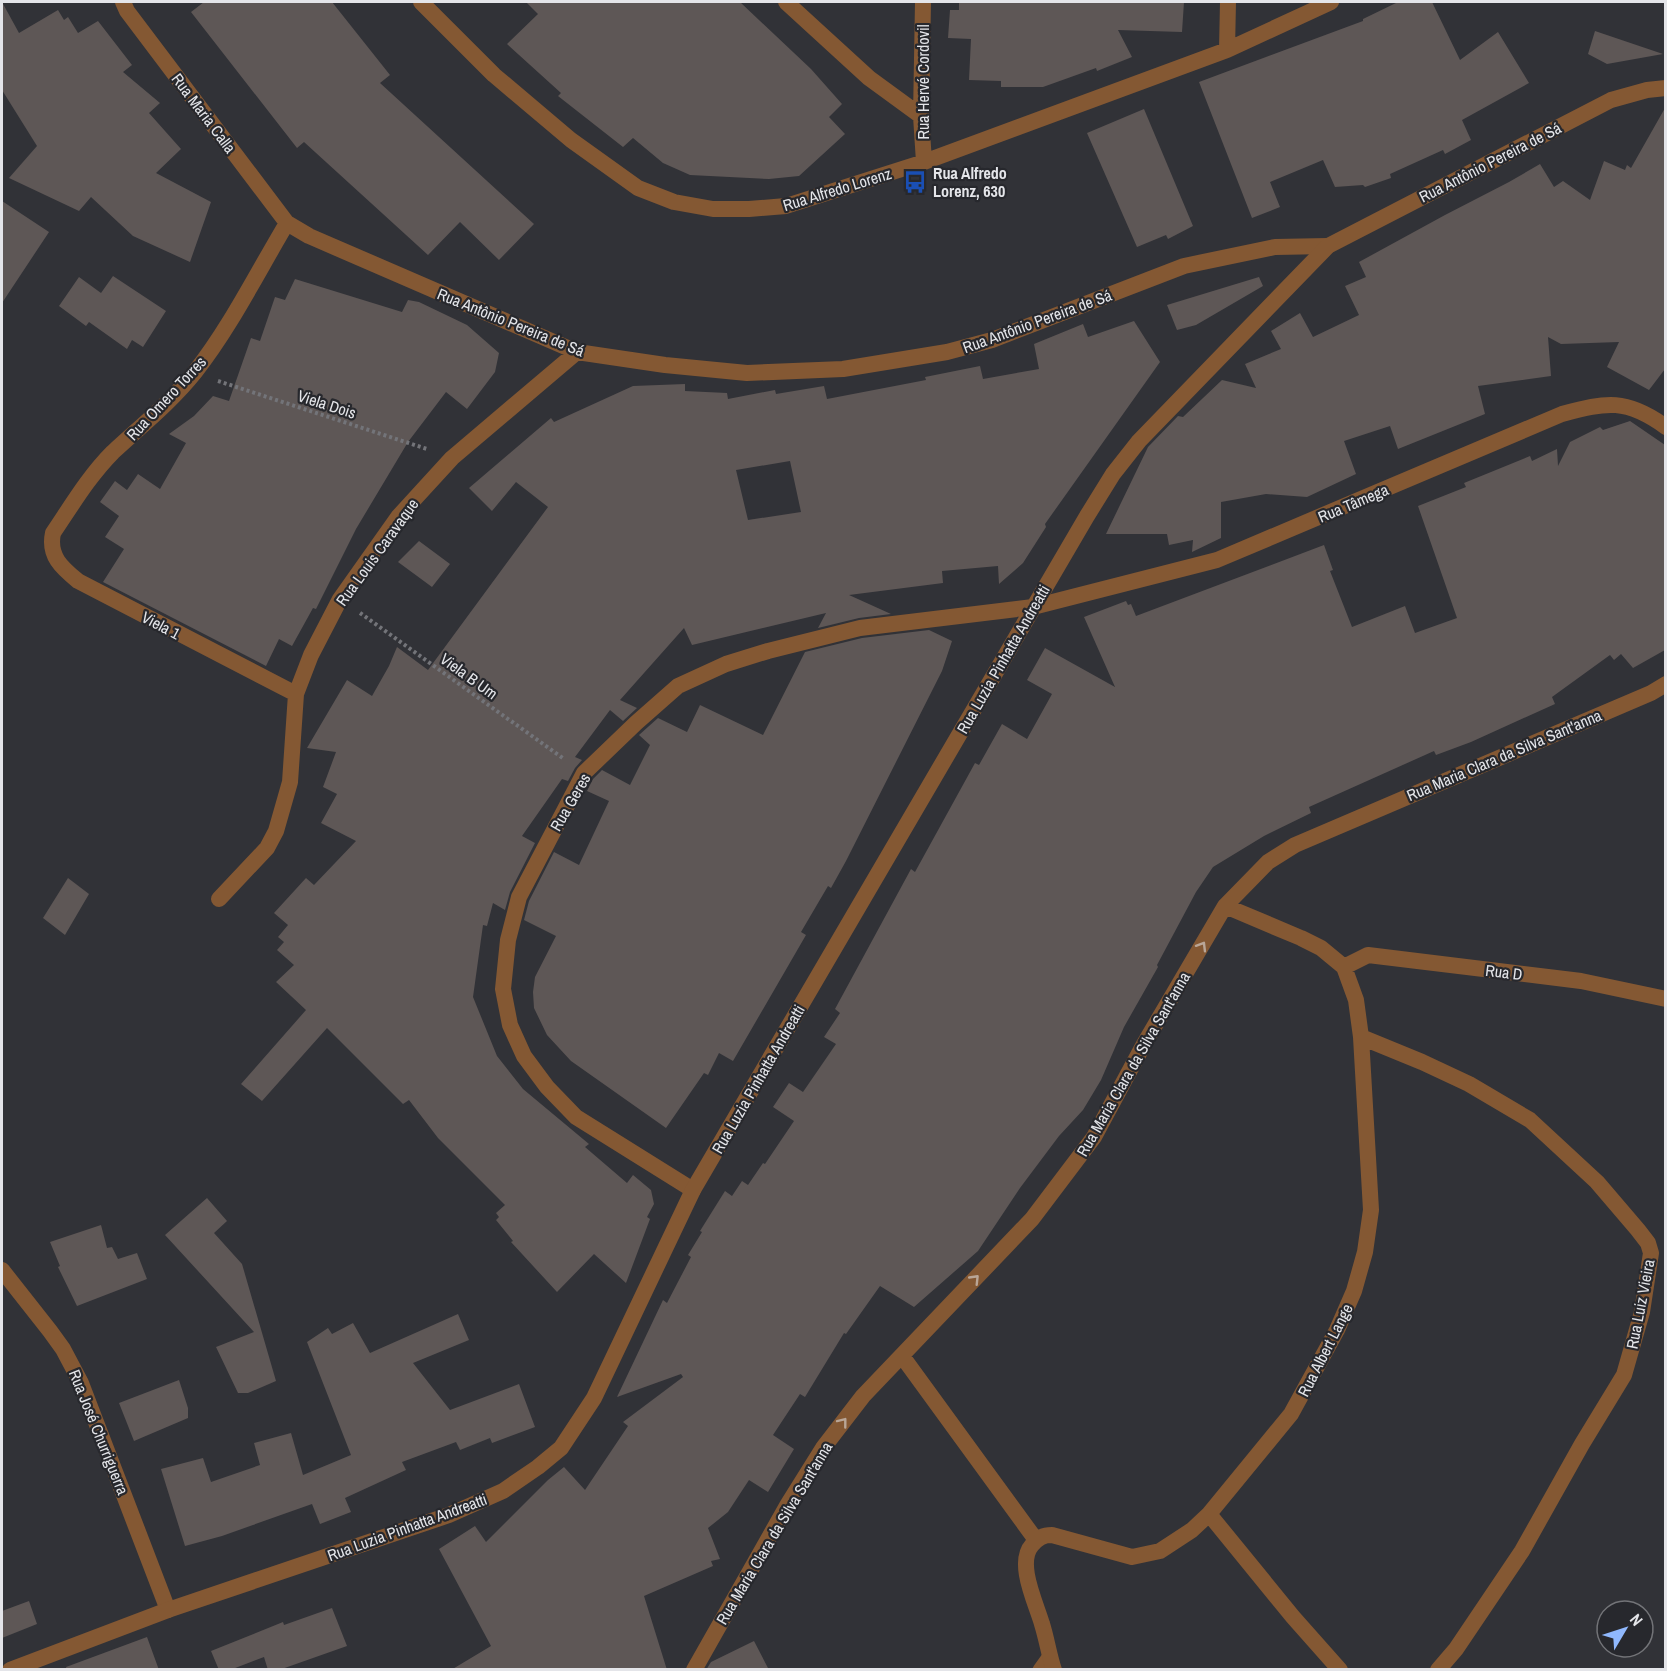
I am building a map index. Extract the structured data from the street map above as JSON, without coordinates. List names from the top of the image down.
{
  "streets": {
    "street": [
      "Rua Hervé Cordovil",
      "Rua Maria Calla",
      "Rua Antônio Pereira de Sá",
      "Rua Alfredo Lorenz",
      "Rua Omero Torres",
      "Rua Tâmega",
      "Rua Louis Caravaque",
      "Viela 1",
      "Rua Luzia Pinhatta Andreatti",
      "Rua Maria Clara da Silva Sant'anna",
      "Rua Geres",
      "Rua D",
      "Rua Luiz Vieira",
      "Rua Albert Lange",
      "Rua José Churriguerra"
    ],
    "path": ["Viela Dois", "Viela B Um"]
  },
  "crossings": [
    ["Rua Hervé Cordovil", "Rua Alfredo Lorenz"],
    ["Rua Maria Calla", "Rua Antônio Pereira de Sá"],
    ["Rua Maria Calla", "Rua Omero Torres"],
    ["Rua Antônio Pereira de Sá", "Rua Omero Torres"],
    ["Rua Antônio Pereira de Sá", "Rua Louis Caravaque"],
    ["Rua Antônio Pereira de Sá", "Rua Luzia Pinhatta Andreatti"],
    ["Rua Omero Torres", "Viela Dois"],
    ["Rua Omero Torres", "Viela 1"],
    ["Viela Dois", "Rua Louis Caravaque"],
    ["Rua Tâmega", "Rua Luzia Pinhatta Andreatti"],
    ["Rua Tâmega", "Rua Geres"],
    ["Rua Louis Caravaque", "Viela 1"],
    ["Rua Louis Caravaque", "Viela B Um"],
    ["Rua Luzia Pinhatta Andreatti", "Rua Geres"],
    ["Rua Luzia Pinhatta Andreatti", "Rua José Churriguerra"],
    ["Viela B Um", "Rua Geres"],
    ["Rua D", "Rua Albert Lange"],
    ["Rua Luiz Vieira", "Rua Albert Lange"]
  ],
  "one_way": ["Rua Maria Clara da Silva Sant'anna"],
  "places": {
    "bus stop": ["Rua Alfredo Lorenz, 630"]
  },
  "north": "top right"
}
